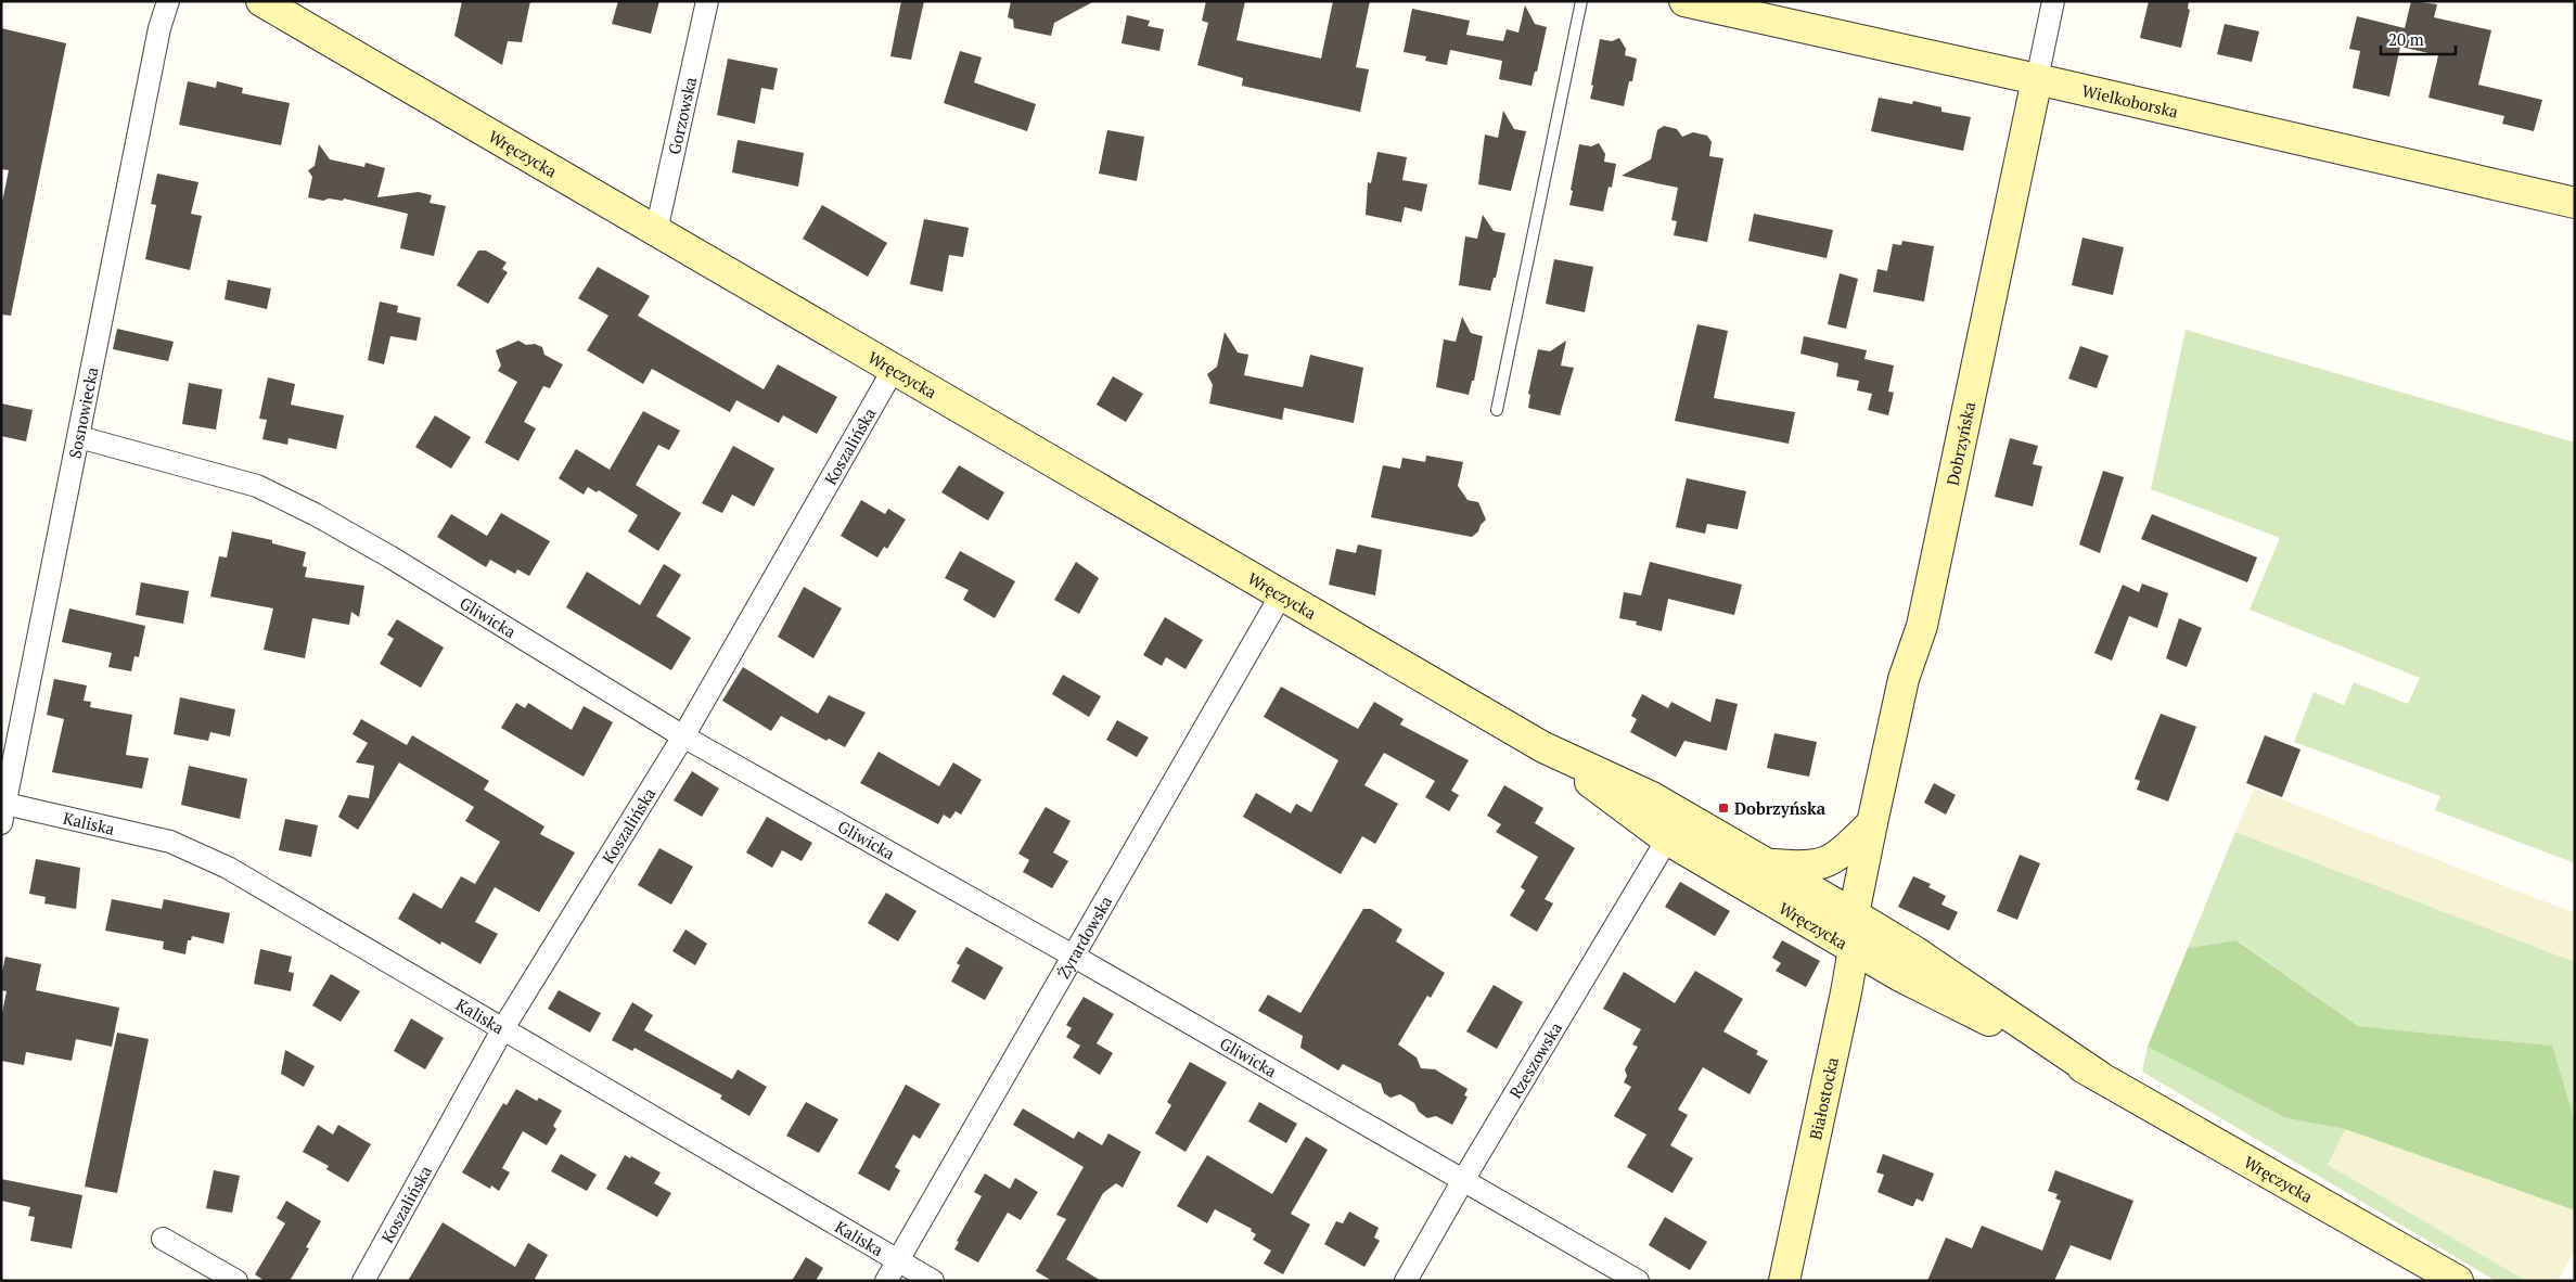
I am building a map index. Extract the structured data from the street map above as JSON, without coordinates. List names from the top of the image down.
{
  "streets": {
    "main road": [
      "Wielkoborska",
      "Wręczycka",
      "Dobrzyńska",
      "Białostocka"
    ],
    "street": [
      "Gorzowska",
      "Sosnowiecka",
      "Koszalińska",
      "Gliwicka",
      "Kaliska",
      "Żyrardowska",
      "Rzeszowska"
    ]
  },
  "crossings": [
    ["Wielkoborska", "Dobrzyńska"],
    ["Gorzowska", "Wręczycka"],
    ["Wręczycka", "Dobrzyńska"],
    ["Wręczycka", "Koszalińska"],
    ["Wręczycka", "Żyrardowska"],
    ["Wręczycka", "Rzeszowska"],
    ["Wręczycka", "Białostocka"],
    ["Sosnowiecka", "Gliwicka"],
    ["Sosnowiecka", "Kaliska"],
    ["Dobrzyńska", "Białostocka"],
    ["Koszalińska", "Gliwicka"],
    ["Koszalińska", "Kaliska"],
    ["Gliwicka", "Żyrardowska"],
    ["Gliwicka", "Rzeszowska"],
    ["Kaliska", "Żyrardowska"]
  ],
  "places": {
    "transit": ["Dobrzyńska"]
  },
  "scale_bar": "20 m"
}
